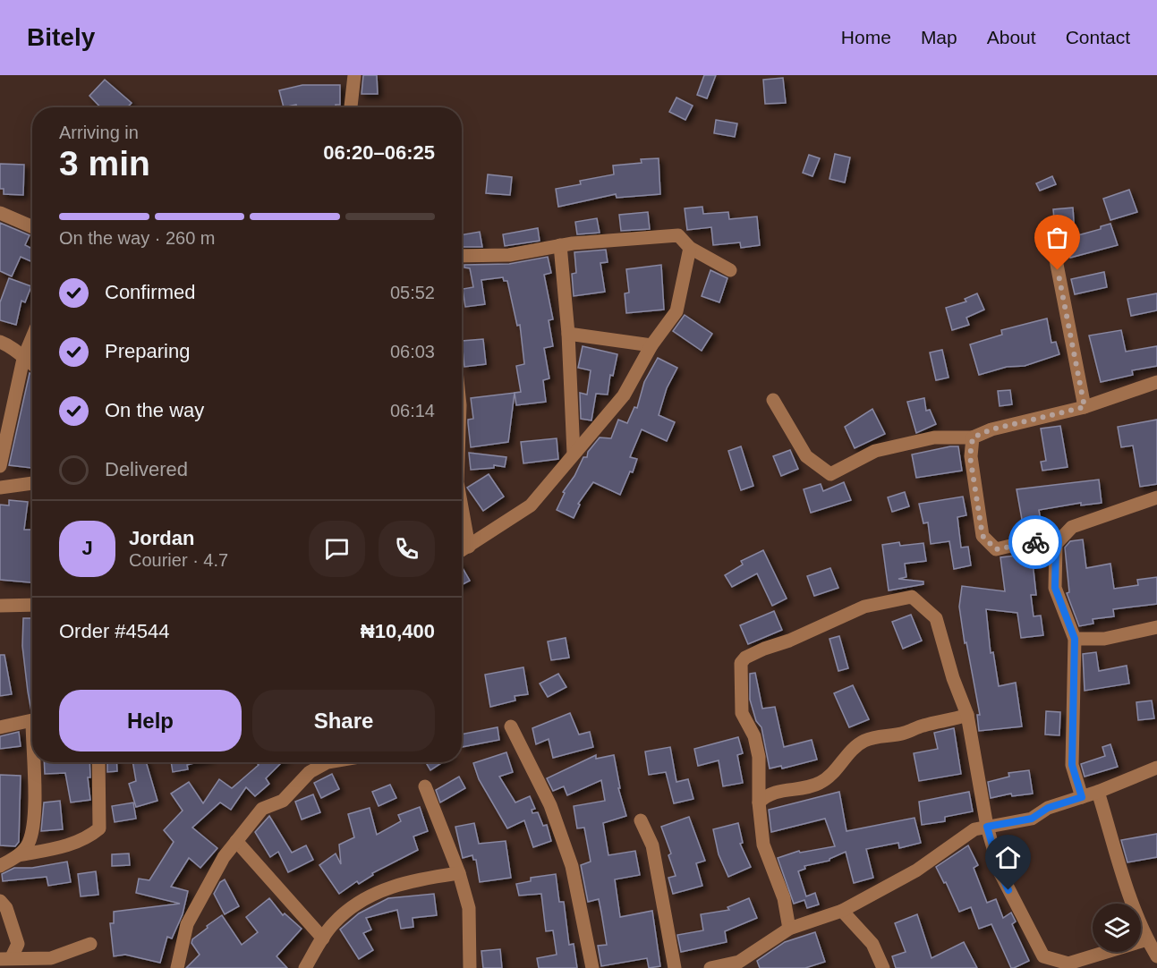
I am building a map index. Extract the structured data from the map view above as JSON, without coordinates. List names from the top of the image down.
{
  "page": {
    "header": "Bitely",
    "nav": [
      "Home",
      "Map",
      "About",
      "Contact"
    ],
    "heading": ["3 min", "Arriving in", "06:20–06:25"],
    "panel": [
      "Jordan",
      "Courier · 4.7",
      "Order #4544",
      "₦10,400"
    ],
    "bar": "On the way · 260 m",
    "list": [
      ["Confirmed", "05:52"],
      ["Preparing", "06:03"],
      ["On the way", "06:14"],
      "Delivered"
    ],
    "round": "J",
    "buttons": ["Help", "Share"]
  }
}
